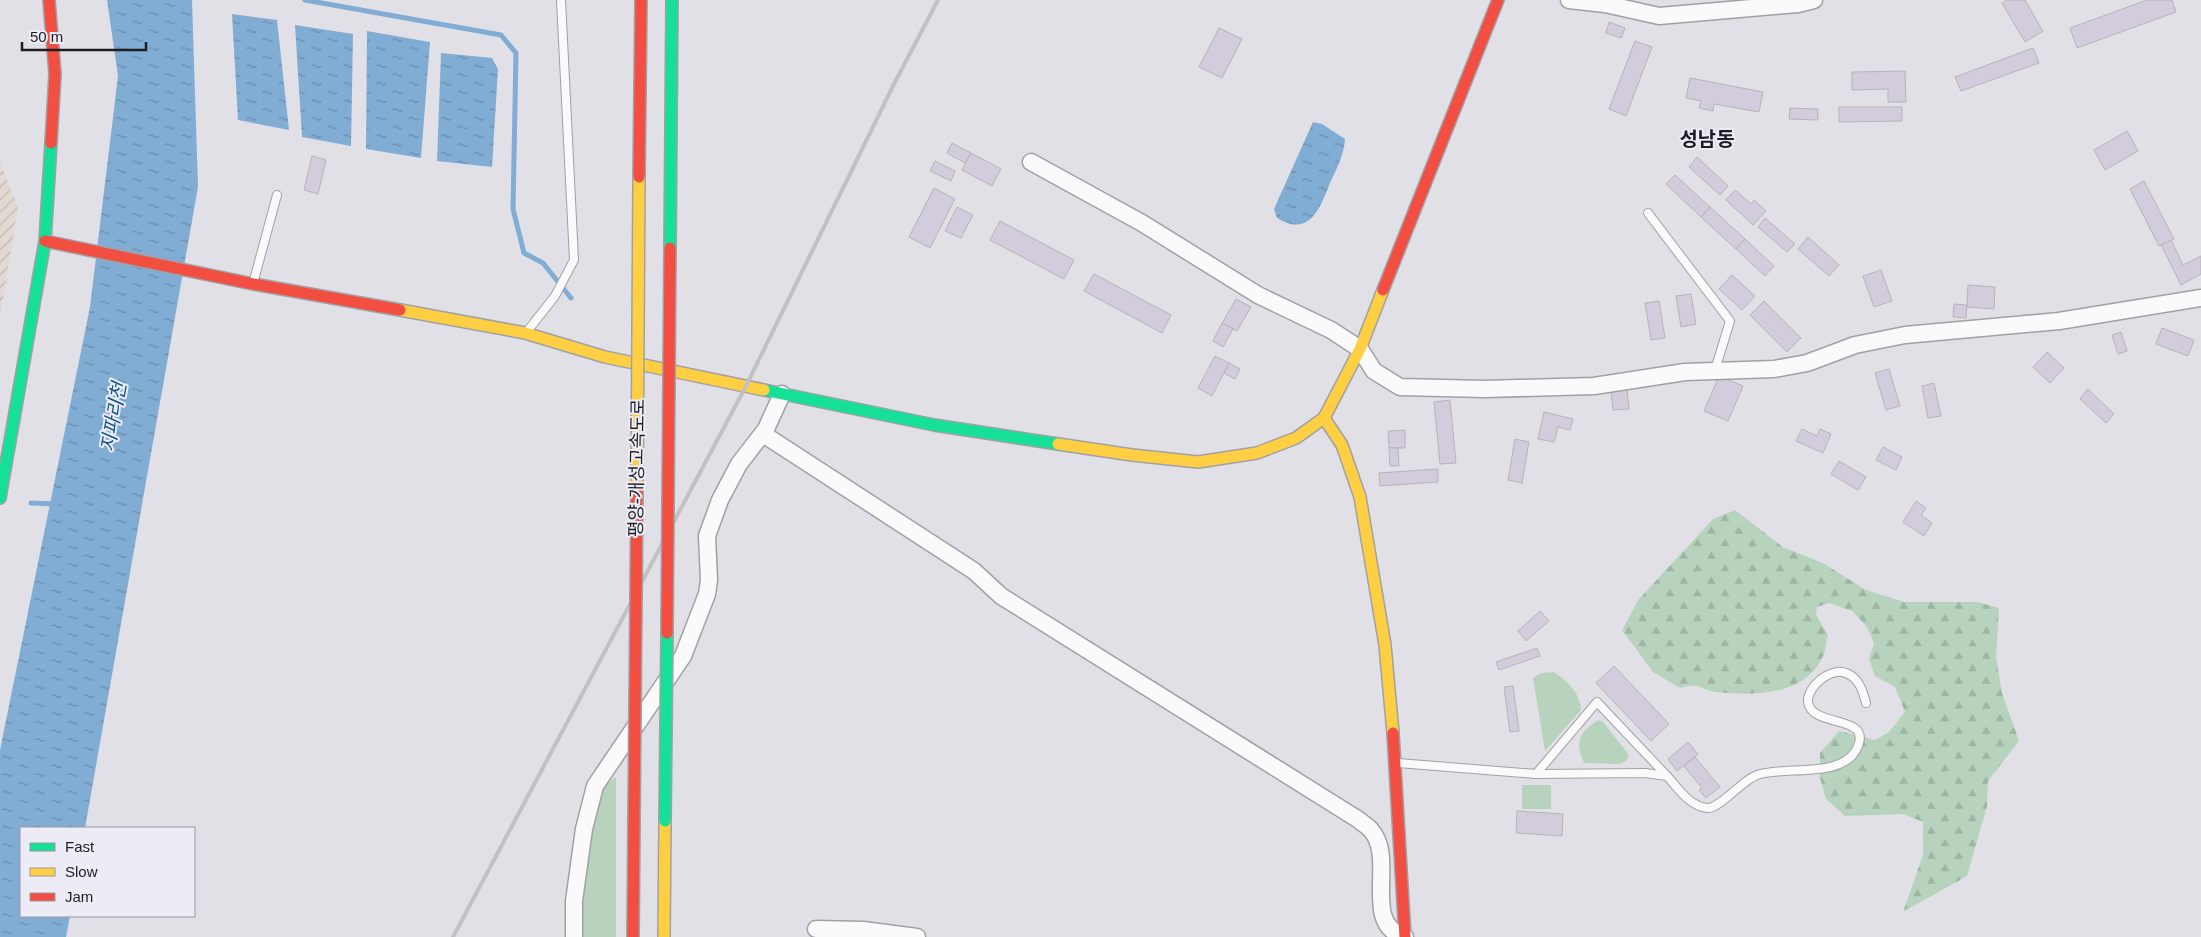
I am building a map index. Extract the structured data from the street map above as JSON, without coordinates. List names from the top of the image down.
{
  "streets": {
    "main road": ["평양-개성고속도로"]
  },
  "districts": ["성남동"],
  "water": ["지파리천"],
  "legend": ["Fast", "Slow", "Jam"],
  "scale_bar": "50 m"
}
